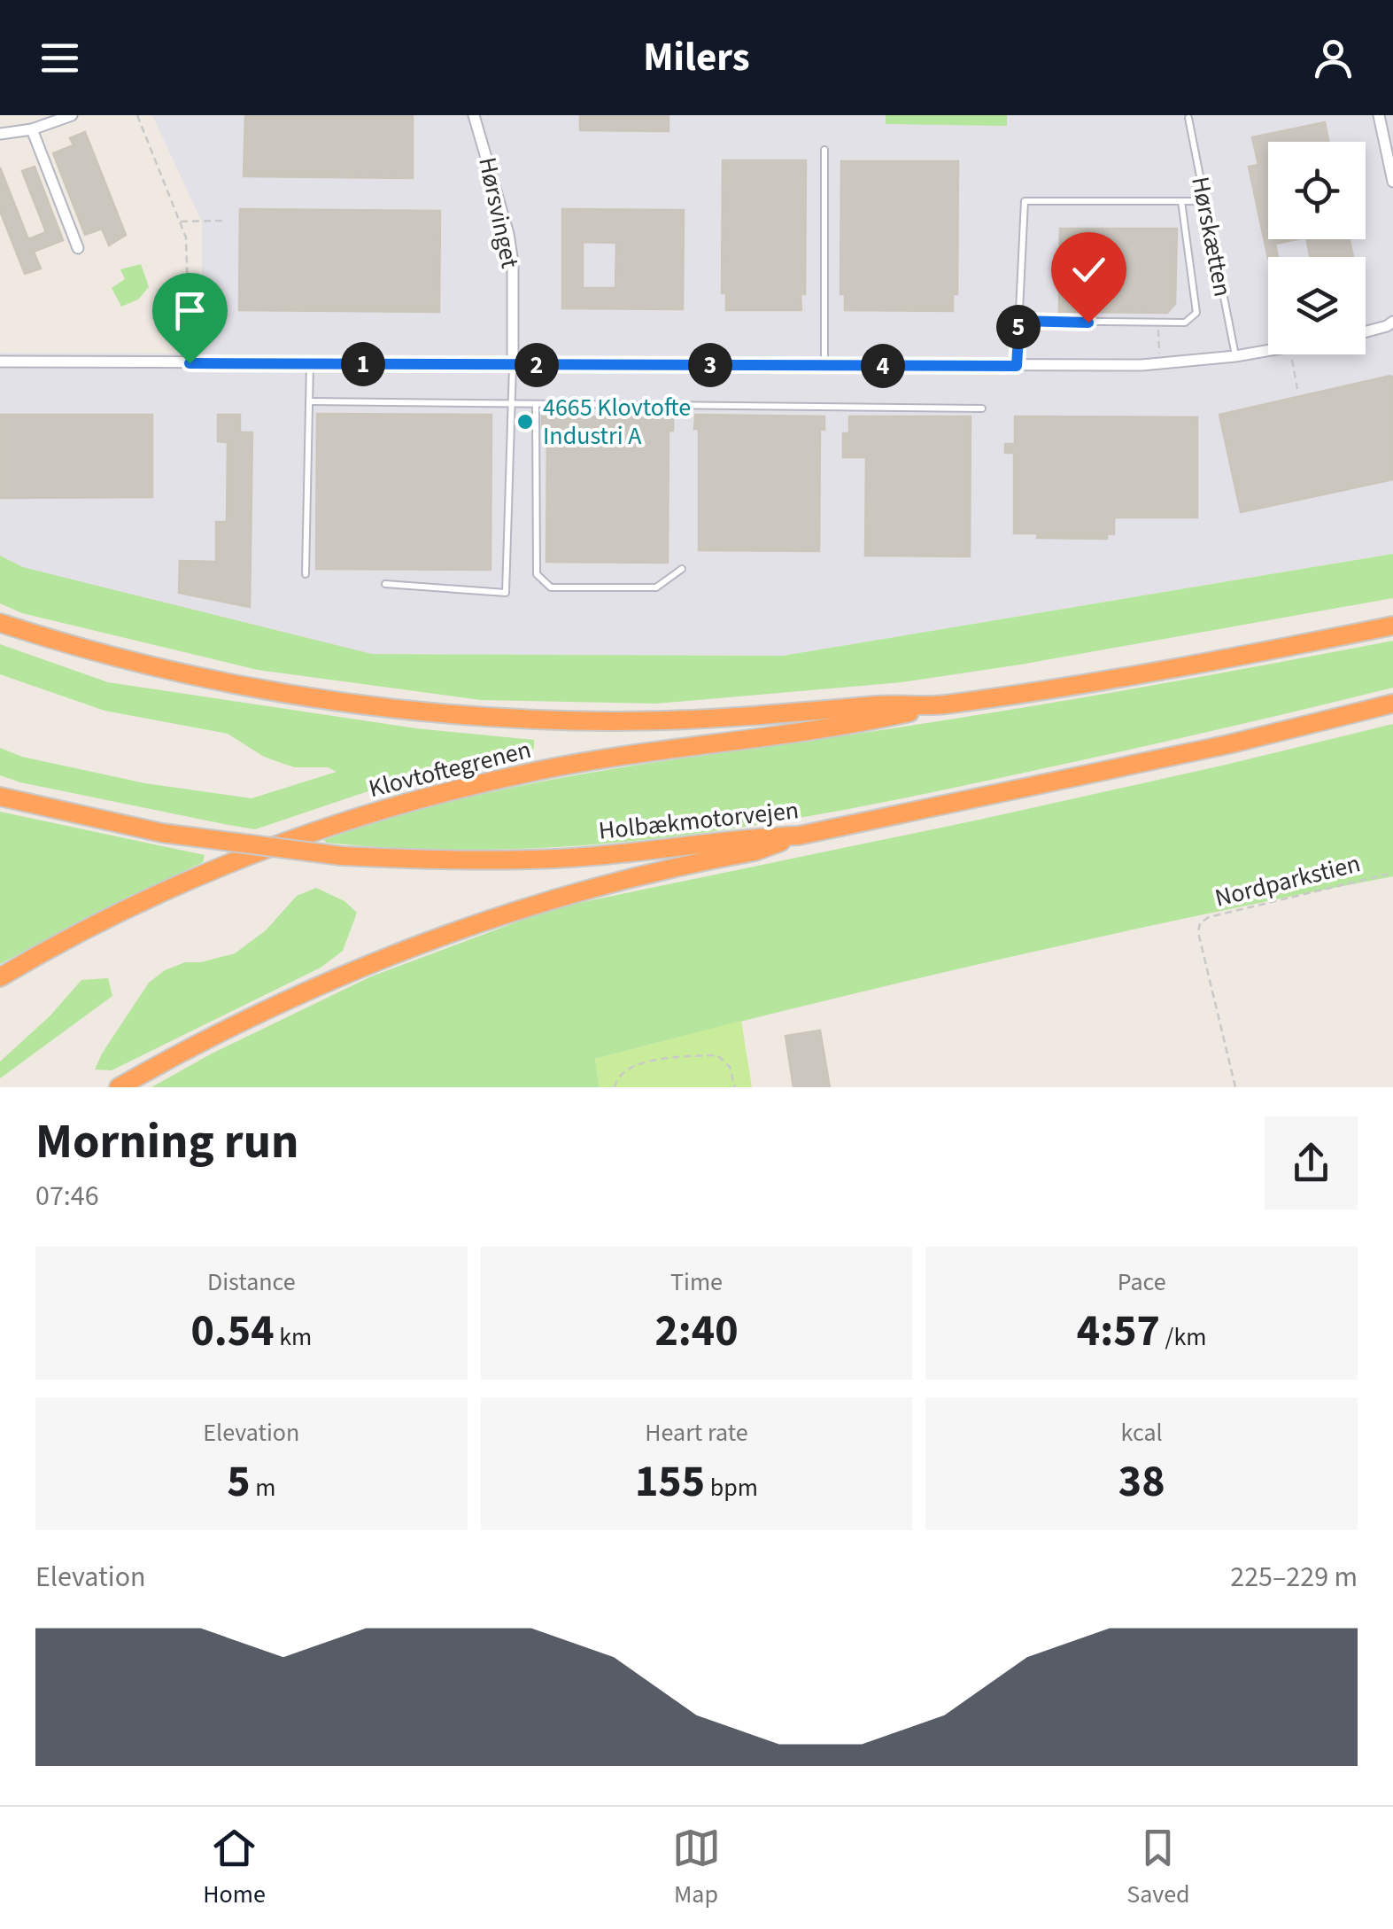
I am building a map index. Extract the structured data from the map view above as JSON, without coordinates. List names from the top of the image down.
{
  "streets": {
    "highway": ["Klovtoftegrenen", "Holbækmotorvejen"],
    "street": ["Hørsvinget"],
    "lane": ["Hørskætten"],
    "path": ["Nordparkstien"]
  },
  "places": ["4665 Klovtofte Industri A"],
  "page": {
    "header": "Milers",
    "pins": [
      "5",
      "1",
      "2",
      "3",
      "4"
    ],
    "heading": ["Morning run", "07:46"],
    "stats": [
      ["Distance", "0.54 km"],
      ["Time", "2:40"],
      ["Pace", "4:57 /km"],
      ["Elevation", "5 m"],
      ["Heart rate", "155 bpm"],
      ["kcal", "38"]
    ],
    "chart": ["Elevation", "225–229 m"],
    "tabs": ["Home", "Map", "Saved"]
  }
}
